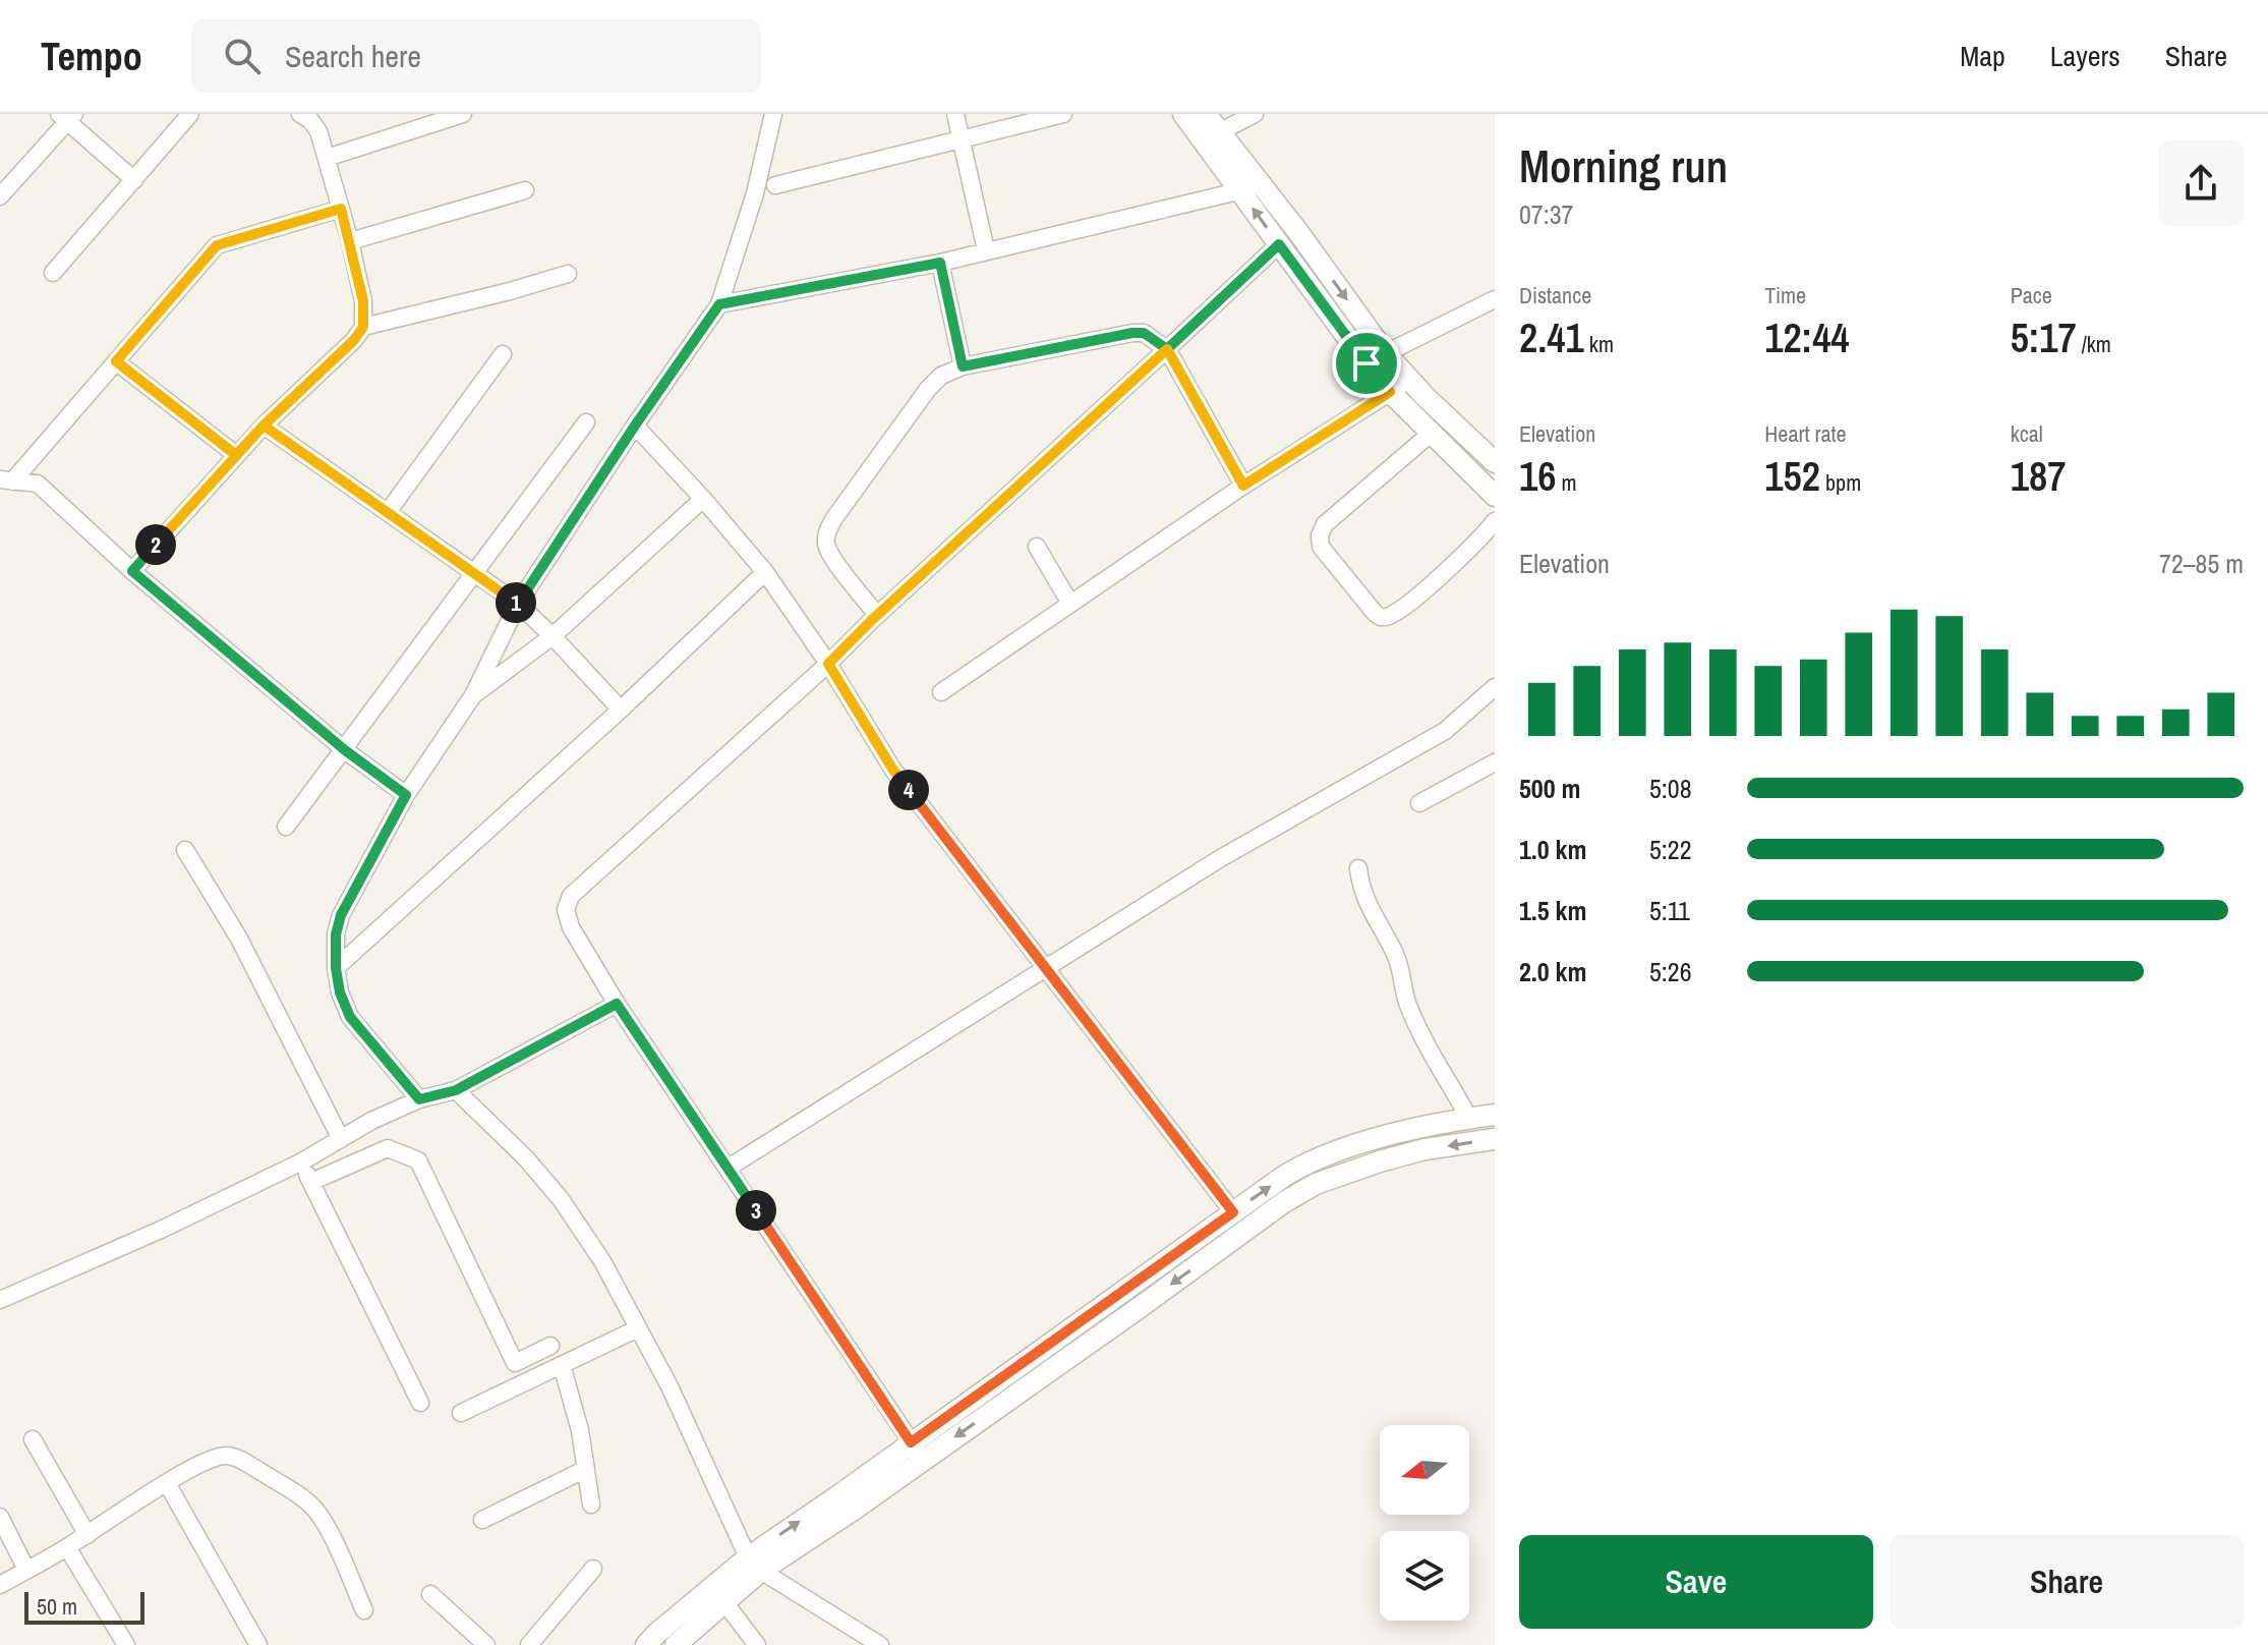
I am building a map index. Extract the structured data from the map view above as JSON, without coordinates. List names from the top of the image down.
{
  "scale_bar": "50 m",
  "north": "left",
  "page": {
    "header": "Tempo",
    "search": "Search here",
    "nav": ["Map", "Layers", "Share"],
    "heading": ["Morning run", "07:37"],
    "stats": [
      ["Distance", "2.41 km"],
      ["Time", "12:44"],
      ["Pace", "5:17 /km"],
      ["Elevation", "16 m"],
      ["Heart rate", "152 bpm"],
      ["kcal", "187"]
    ],
    "pins": [
      "2",
      "1",
      "4",
      "3"
    ],
    "chart": ["Elevation", "72–85 m"],
    "list": [
      {
        "name": "500 m",
        "note": "5:08"
      },
      {
        "name": "1.0 km",
        "note": "5:22"
      },
      {
        "name": "1.5 km",
        "note": "5:11"
      },
      {
        "name": "2.0 km",
        "note": "5:26"
      }
    ],
    "buttons": ["Save", "Share"],
    "scale": "50 m"
  }
}
